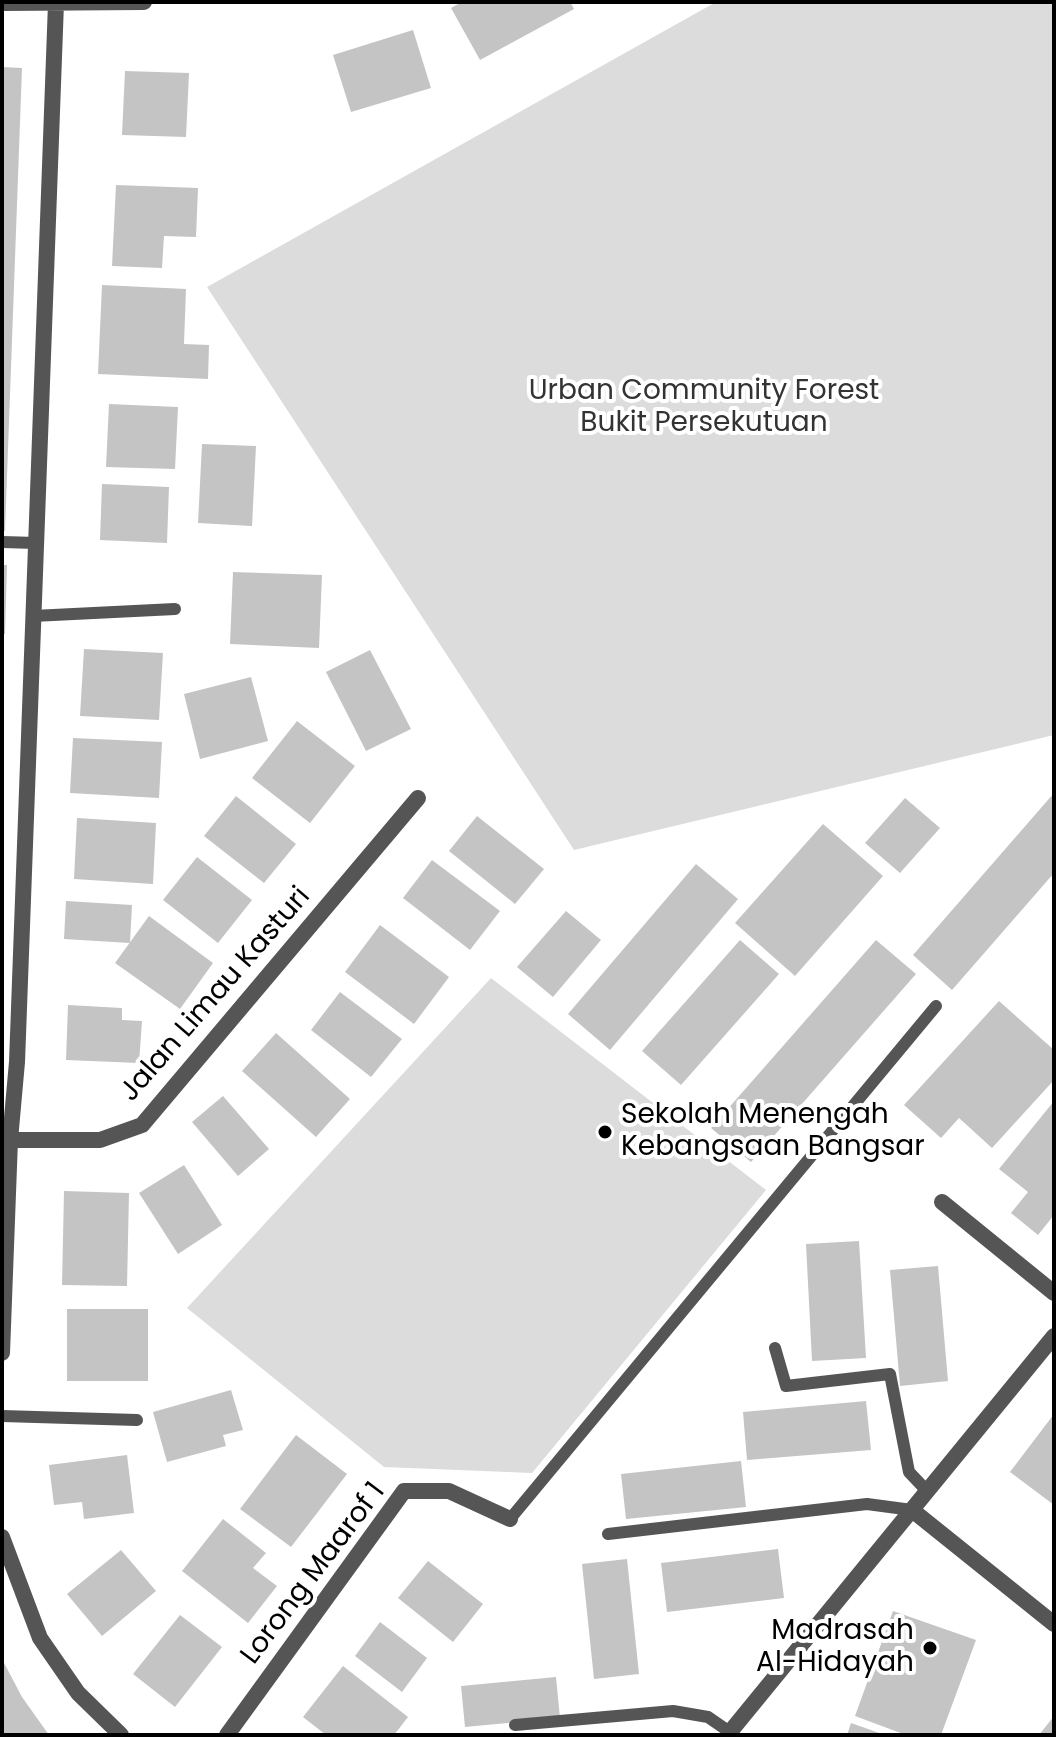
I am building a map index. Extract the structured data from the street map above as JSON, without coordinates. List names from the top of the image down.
{
  "streets": {
    "street": ["Jalan Limau Kasturi", "Lorong Maarof 1"]
  },
  "parks": ["Urban Community Forest Bukit Persekutuan"],
  "places": ["Sekolah Menengah Kebangsaan Bangsar", "Madrasah Al-Hidayah"]
}
